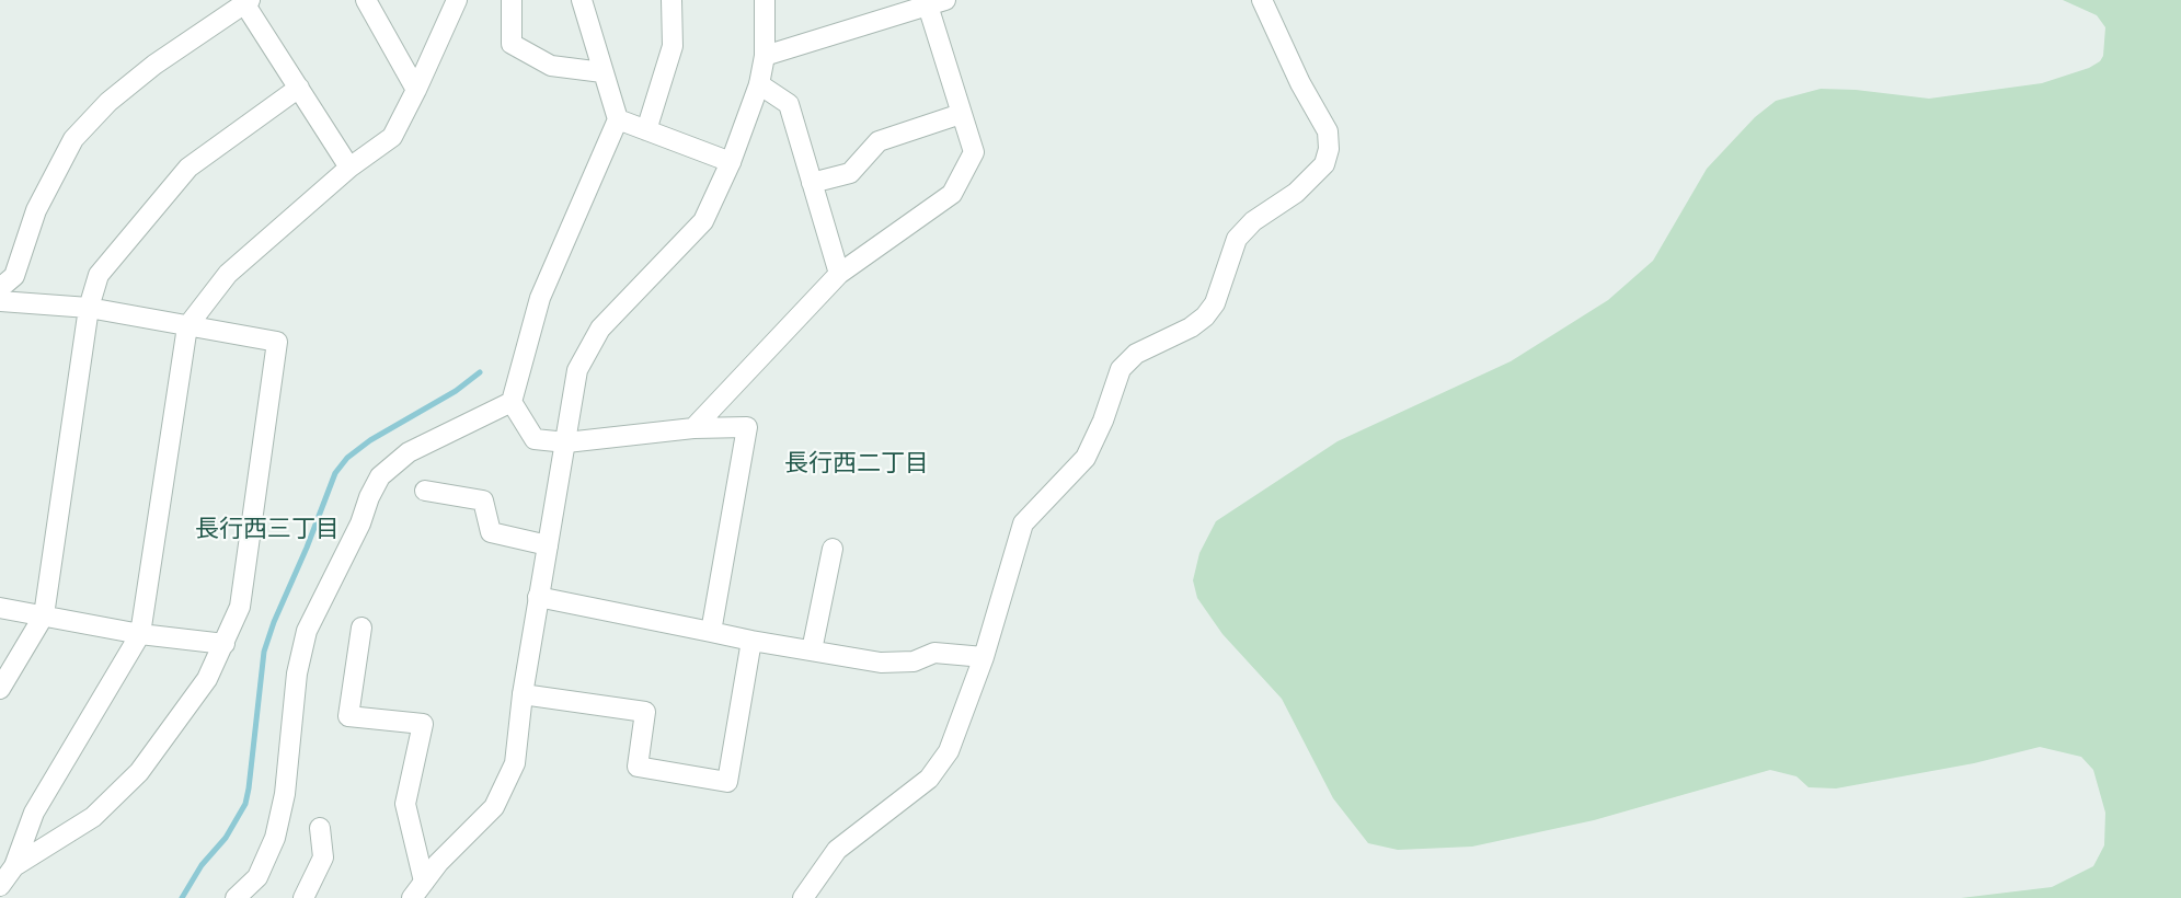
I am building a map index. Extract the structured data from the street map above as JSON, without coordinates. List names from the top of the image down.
{
  "districts": ["長行西二丁目", "長行西三丁目"]
}
